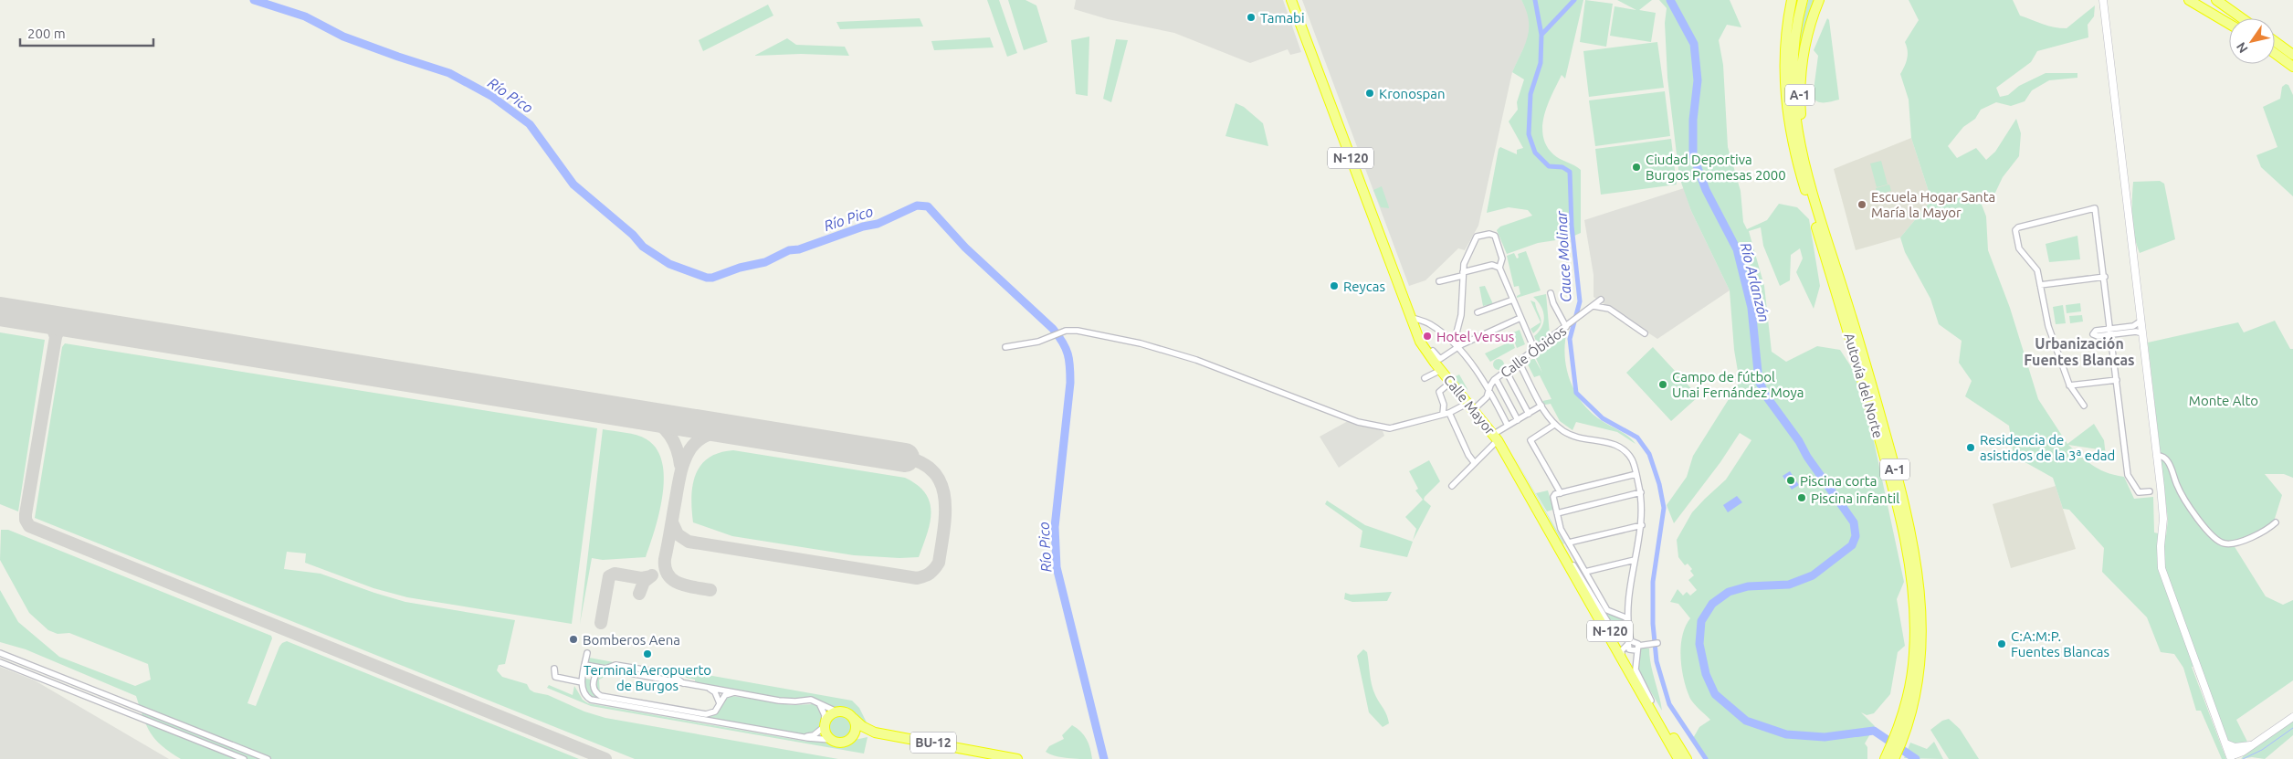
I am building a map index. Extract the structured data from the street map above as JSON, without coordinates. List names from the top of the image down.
{
  "streets": {
    "highway": [
      "A-1",
      "N-120",
      "Autovía del Norte",
      "Calle Mayor",
      "BU-12"
    ],
    "street": ["Calle Óbidos"]
  },
  "crossings": [
    ["A-1", "Autovía del Norte"],
    ["N-120", "Calle Mayor"],
    ["Calle Óbidos", "Calle Mayor"]
  ],
  "districts": ["Urbanización Fuentes Blancas"],
  "water": ["Río Pico", "Cauce Molinar", "Río Arlanzón"],
  "parks": ["Monte Alto"],
  "places": [
    "Tamabi",
    "Kronospan",
    "Ciudad Deportiva Burgos Promesas 2000",
    "Escuela Hogar Santa María la Mayor",
    "Reycas",
    "Hotel Versus",
    "Campo de fútbol Unai Fernández Moya",
    "Residencia de asistidos de la 3ª edad",
    "Piscina corta",
    "Piscina infantil",
    "Bomberos Aena",
    "C:A:M:P. Fuentes Blancas",
    "Terminal Aeropuerto de Burgos"
  ],
  "scale_bar": "200 m",
  "north": "bottom left"
}
